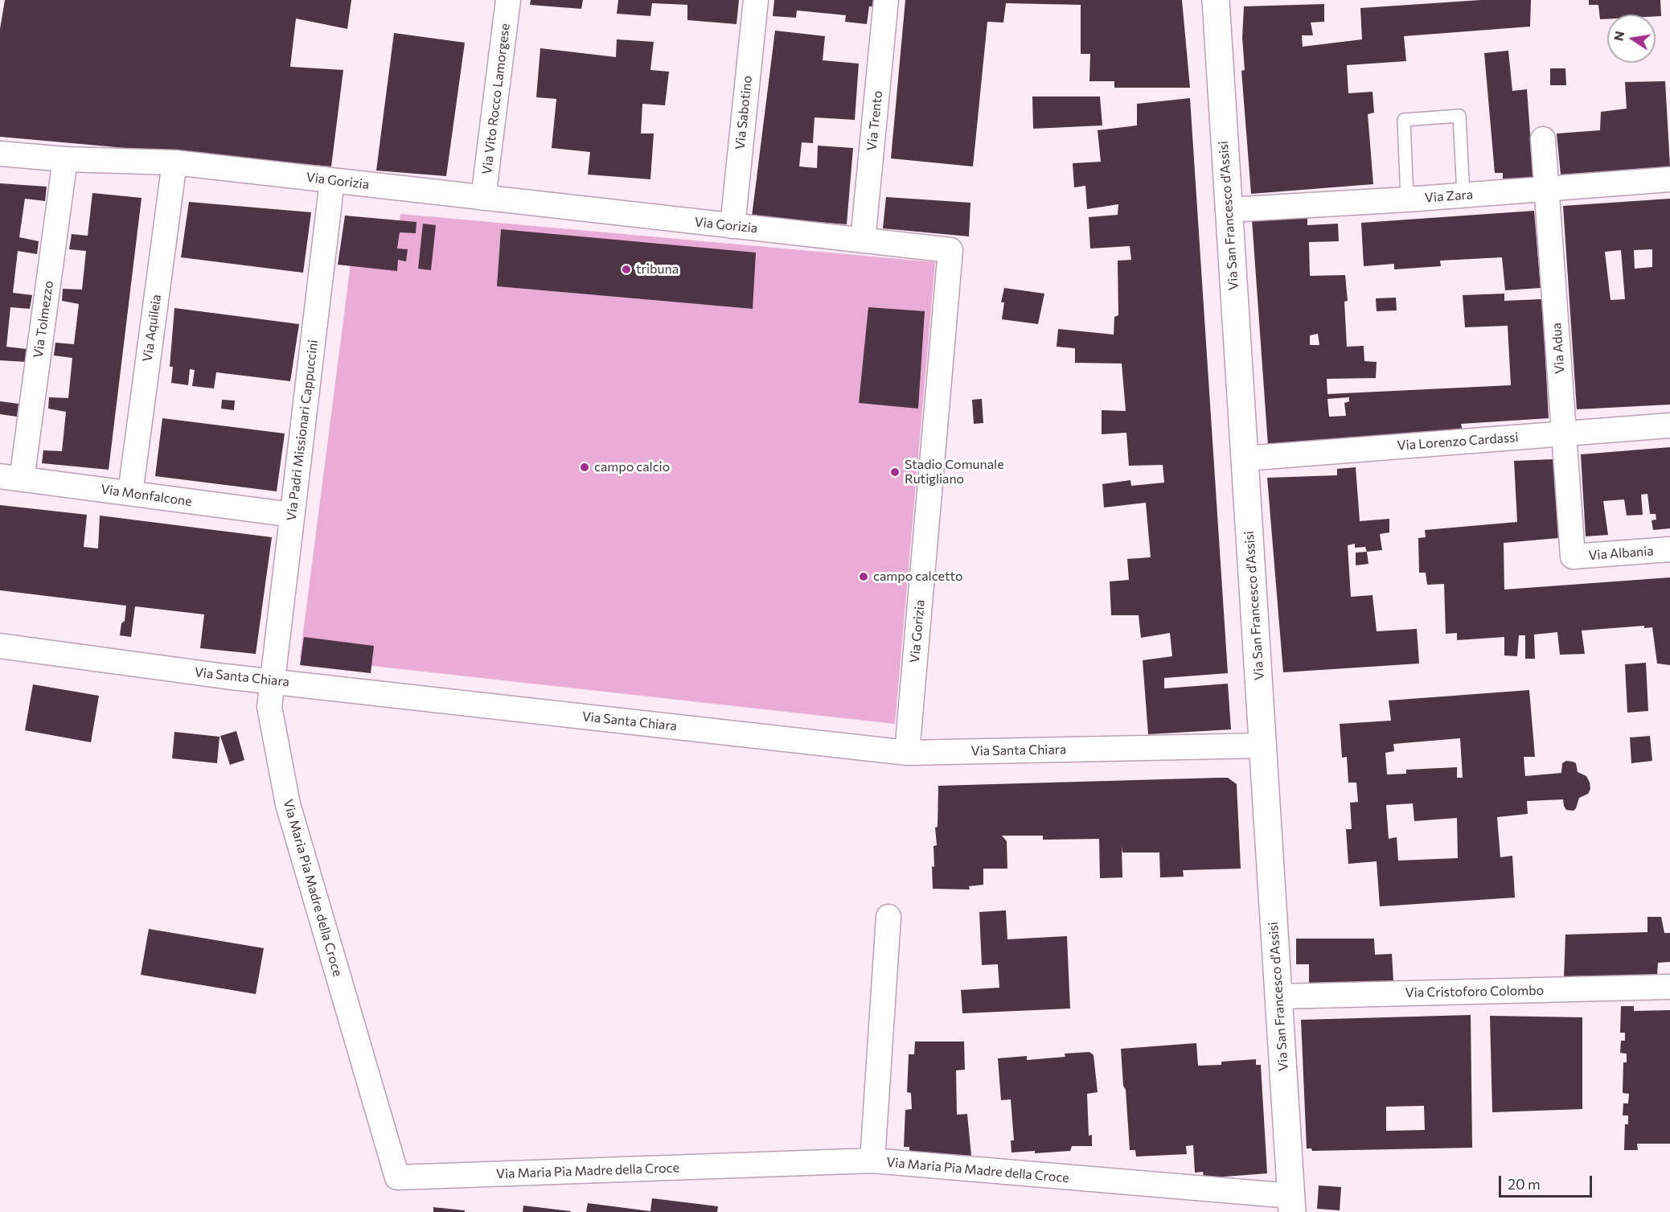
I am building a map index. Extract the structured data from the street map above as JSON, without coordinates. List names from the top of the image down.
{
  "streets": {
    "main road": ["Via San Francesco d'Assisi"],
    "street": [
      "Via Vito Rocco Lamorgese",
      "Via Sabotino",
      "Via Trento",
      "Via Gorizia",
      "Via Zara",
      "Via Tolmezzo",
      "Via Aquileia",
      "Via Adua",
      "Via Padri Missionari Cappuccini",
      "Via Lorenzo Cardassi",
      "Via Monfalcone",
      "Via Albania",
      "Via Santa Chiara",
      "Via Maria Pia Madre della Croce",
      "Via Cristoforo Colombo"
    ]
  },
  "crossings": [
    ["Via Vito Rocco Lamorgese", "Via Gorizia"],
    ["Via Sabotino", "Via Gorizia"],
    ["Via Trento", "Via Gorizia"],
    ["Via Gorizia", "Via Tolmezzo"],
    ["Via Gorizia", "Via Aquileia"],
    ["Via Gorizia", "Via Padri Missionari Cappuccini"],
    ["Via Gorizia", "Via Santa Chiara"],
    ["Via Zara", "Via San Francesco d'Assisi"],
    ["Via Zara", "Via Adua"],
    ["Via San Francesco d'Assisi", "Via Lorenzo Cardassi"],
    ["Via San Francesco d'Assisi", "Via Santa Chiara"],
    ["Via San Francesco d'Assisi", "Via Maria Pia Madre della Croce"],
    ["Via San Francesco d'Assisi", "Via Cristoforo Colombo"],
    ["Via Tolmezzo", "Via Monfalcone"],
    ["Via Aquileia", "Via Monfalcone"],
    ["Via Adua", "Via Lorenzo Cardassi"],
    ["Via Adua", "Via Albania"],
    ["Via Padri Missionari Cappuccini", "Via Monfalcone"],
    ["Via Padri Missionari Cappuccini", "Via Santa Chiara"],
    ["Via Padri Missionari Cappuccini", "Via Maria Pia Madre della Croce"],
    ["Via Santa Chiara", "Via Maria Pia Madre della Croce"]
  ],
  "places": [
    "tribuna",
    "campo calcio",
    "Stadio Comunale Rutigliano",
    "campo calcetto"
  ],
  "scale_bar": "20 m",
  "north": "left"
}
